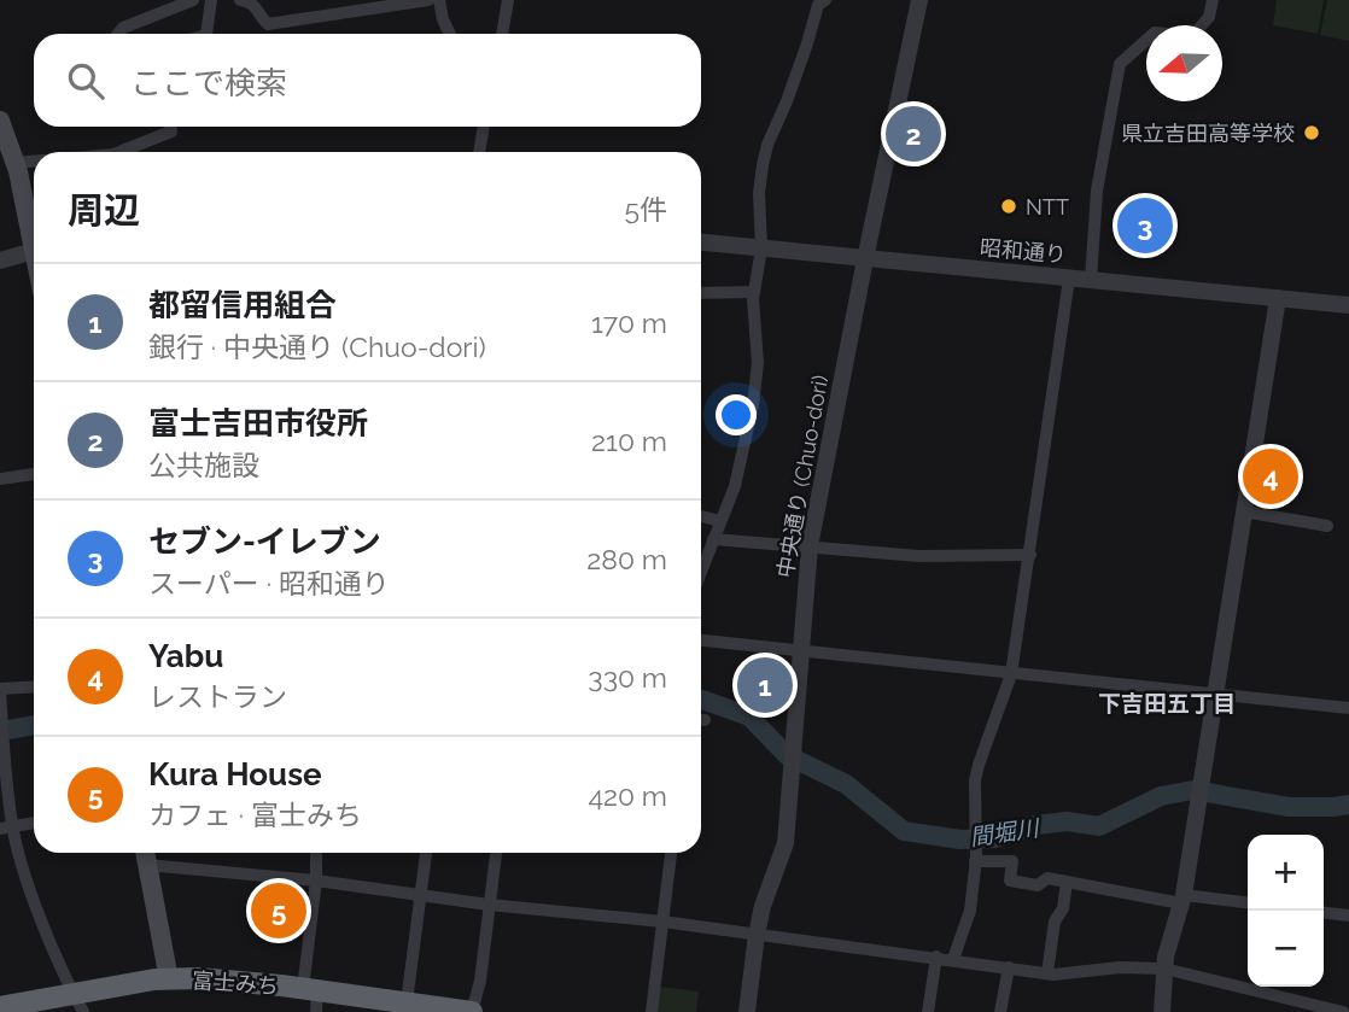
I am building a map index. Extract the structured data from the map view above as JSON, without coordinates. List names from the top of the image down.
{
  "streets": {
    "highway": ["富士みち"],
    "street": ["昭和通り", "中央通り (Chuo-dori)"]
  },
  "crossings": [
    ["昭和通り", "中央通り (Chuo-dori)"]
  ],
  "districts": ["下吉田五丁目"],
  "water": ["間堀川"],
  "places": ["県立吉田高等学校", "NTT"],
  "north": "left",
  "page": {
    "search": "ここで検索",
    "pins": [
      "2",
      "3",
      "4",
      "1",
      "5"
    ],
    "heading": ["周辺", "5件"],
    "list": [
      {
        "mark": "1",
        "name": "都留信用組合",
        "note": "銀行 · 中央通り (Chuo-dori)",
        "value": "170 m"
      },
      {
        "mark": "2",
        "name": "富士吉田市役所",
        "note": "公共施設",
        "value": "210 m"
      },
      {
        "mark": "3",
        "name": "セブン-イレブン",
        "note": "スーパー · 昭和通り",
        "value": "280 m"
      },
      {
        "mark": "4",
        "name": "Yabu",
        "note": "レストラン",
        "value": "330 m"
      },
      {
        "mark": "5",
        "name": "Kura House",
        "note": "カフェ · 富士みち",
        "value": "420 m"
      }
    ],
    "map_buttons": ["+", "−"]
  }
}
